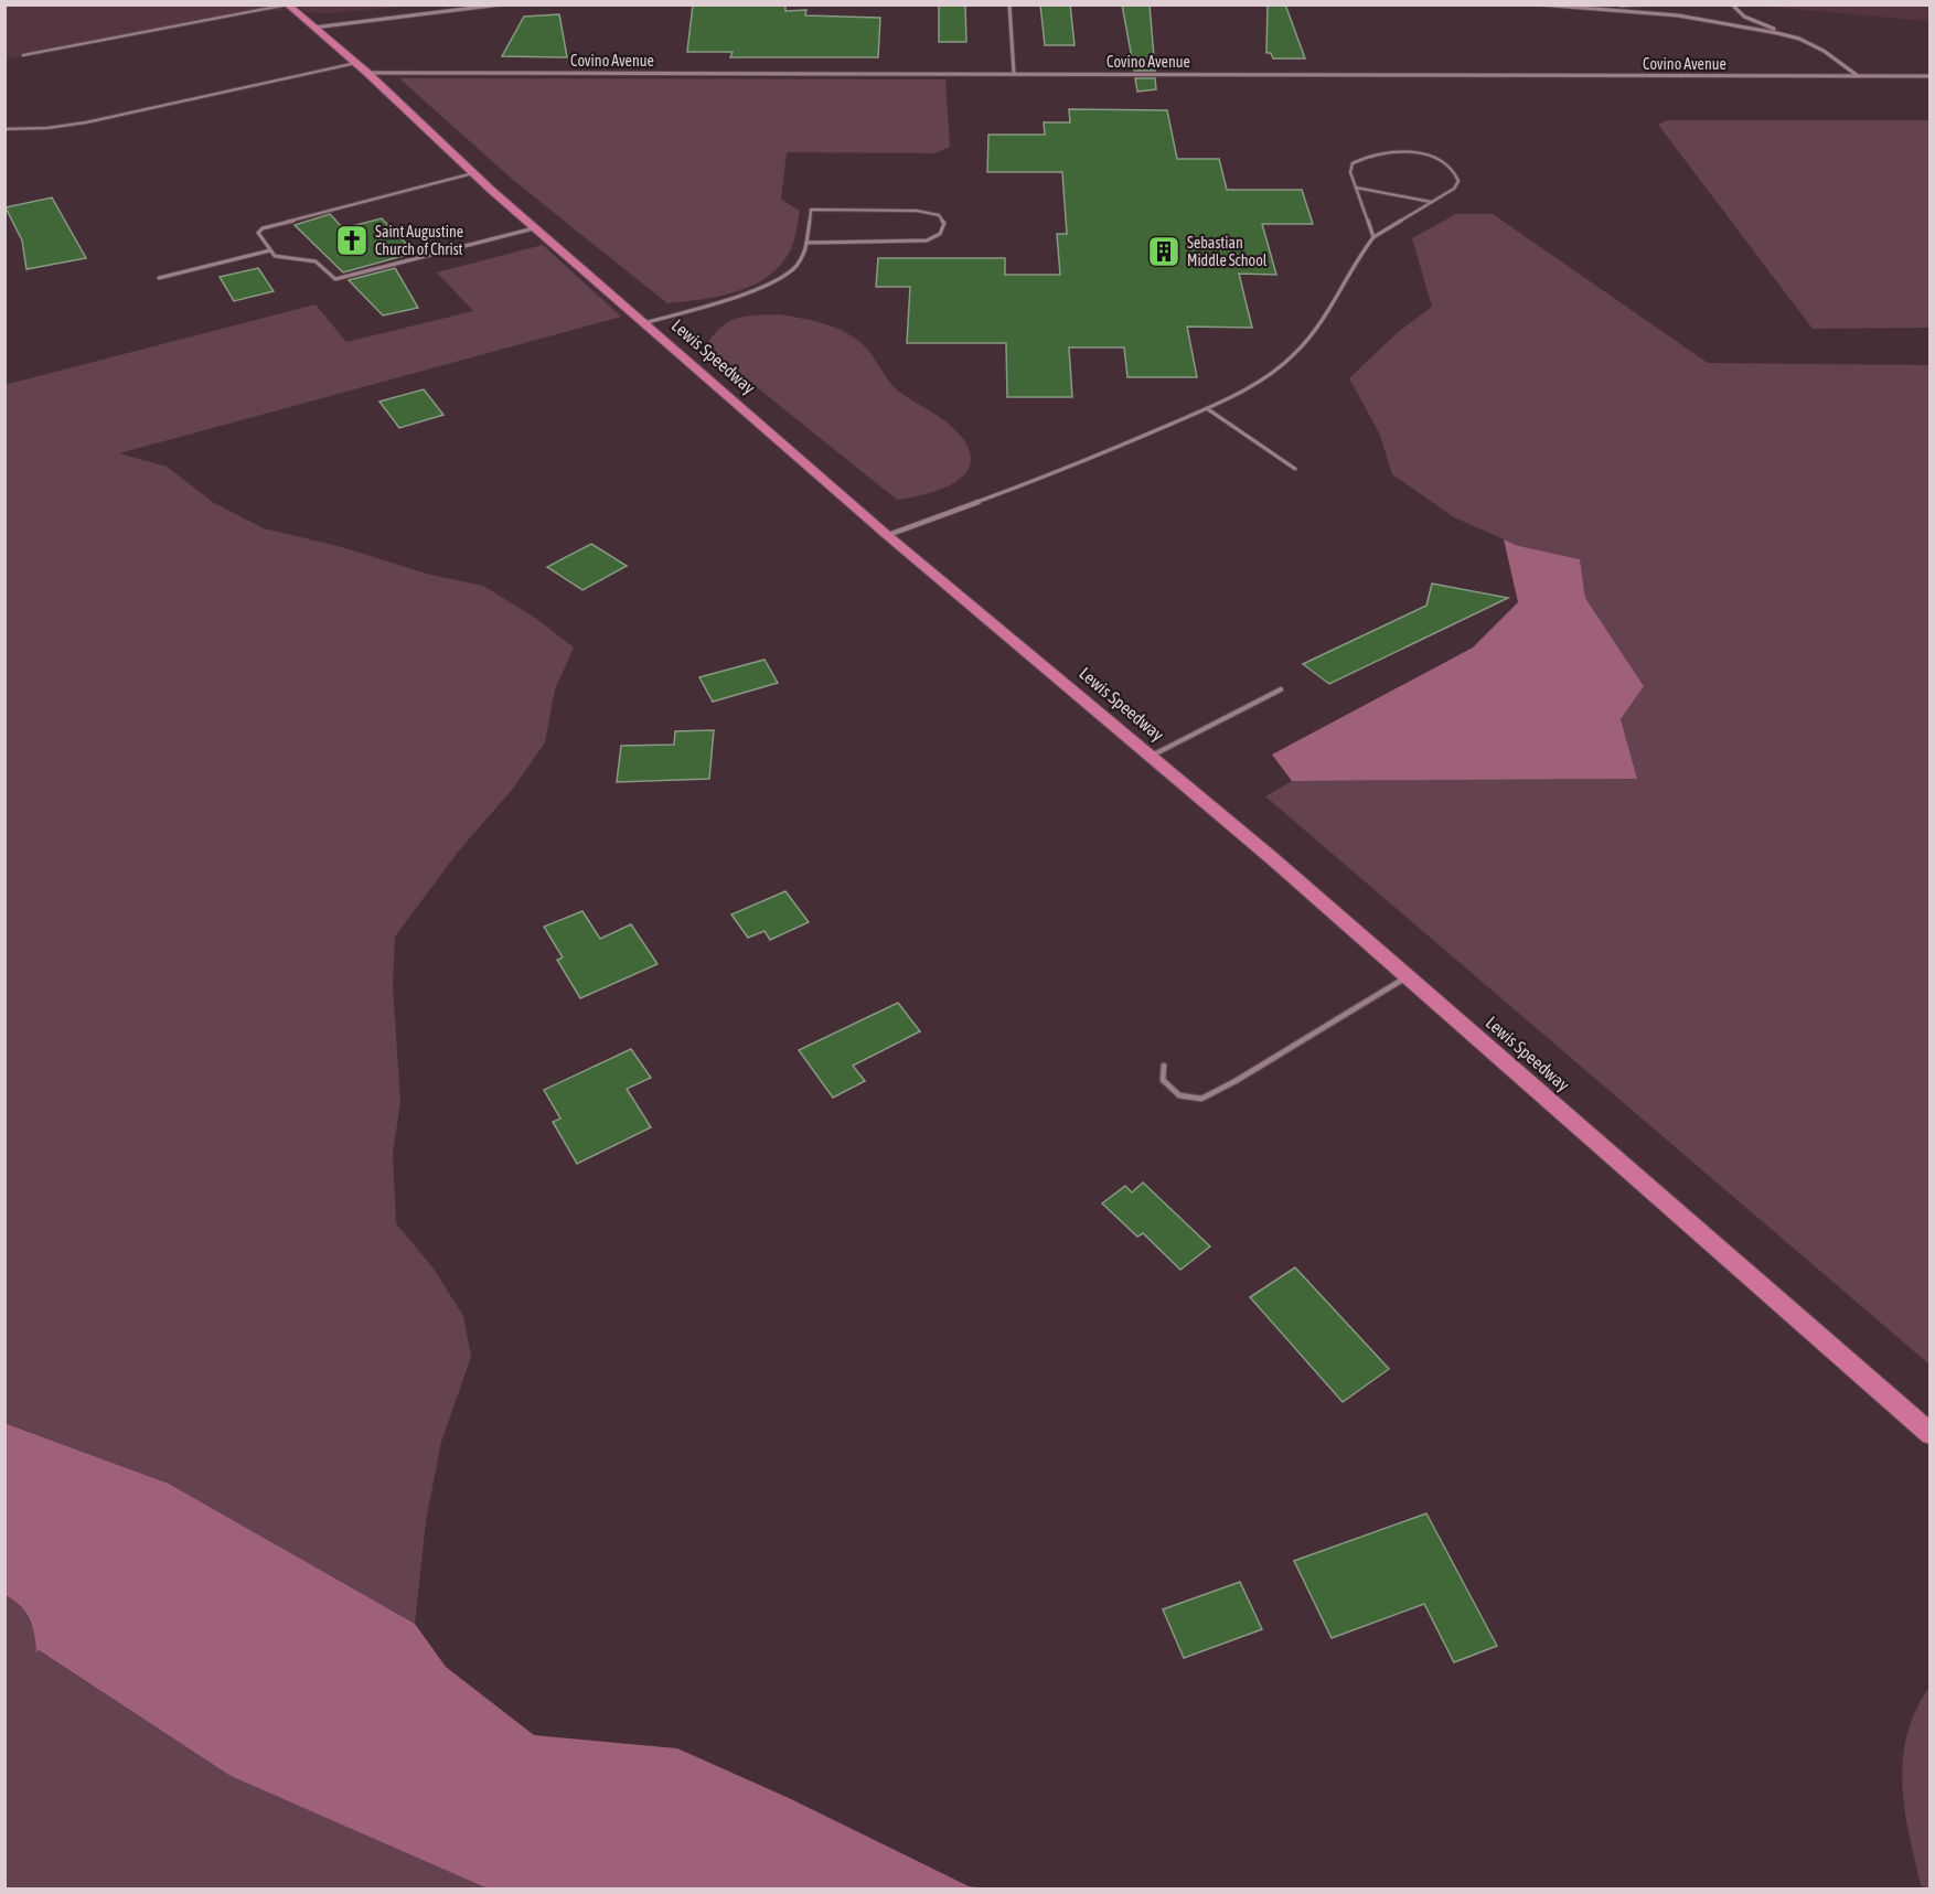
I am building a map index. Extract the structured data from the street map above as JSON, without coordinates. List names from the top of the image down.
{
  "streets": {
    "main road": ["Lewis Speedway"],
    "street": ["Covino Avenue"]
  },
  "crossings": [
    ["Covino Avenue", "Lewis Speedway"]
  ],
  "places": {
    "church": ["Saint Augustine Church of Christ"],
    "building": ["Sebastian Middle School"]
  }
}
